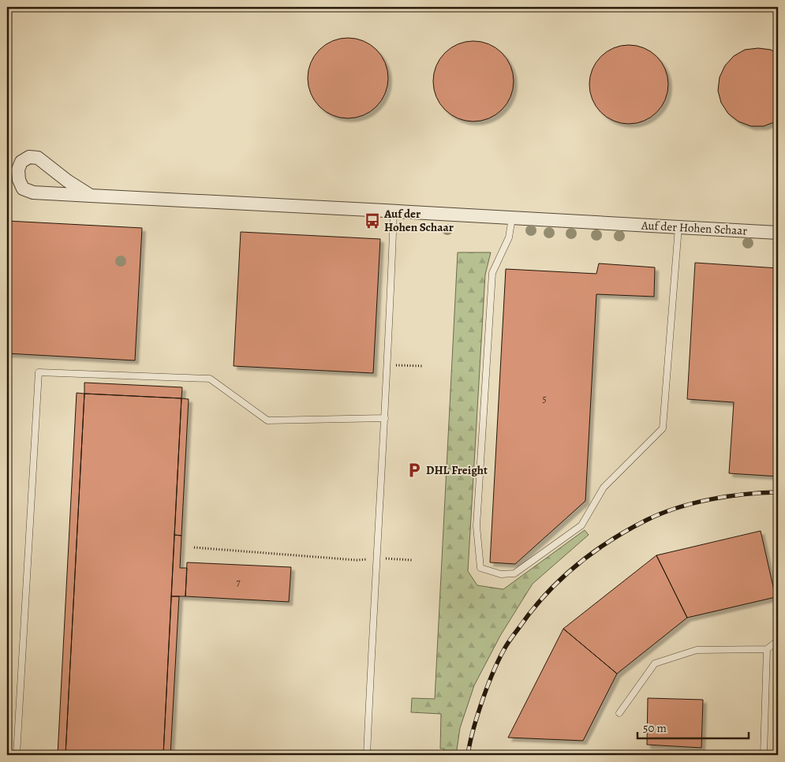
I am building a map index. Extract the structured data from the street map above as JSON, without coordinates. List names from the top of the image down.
{
  "streets": {
    "street": ["Auf der Hohen Schaar"]
  },
  "places": {
    "bus stop": ["Auf der Hohen Schaar"],
    "parking": ["DHL Freight"]
  },
  "house_numbers": ["5", "7"],
  "scale_bar": "50 m"
}
